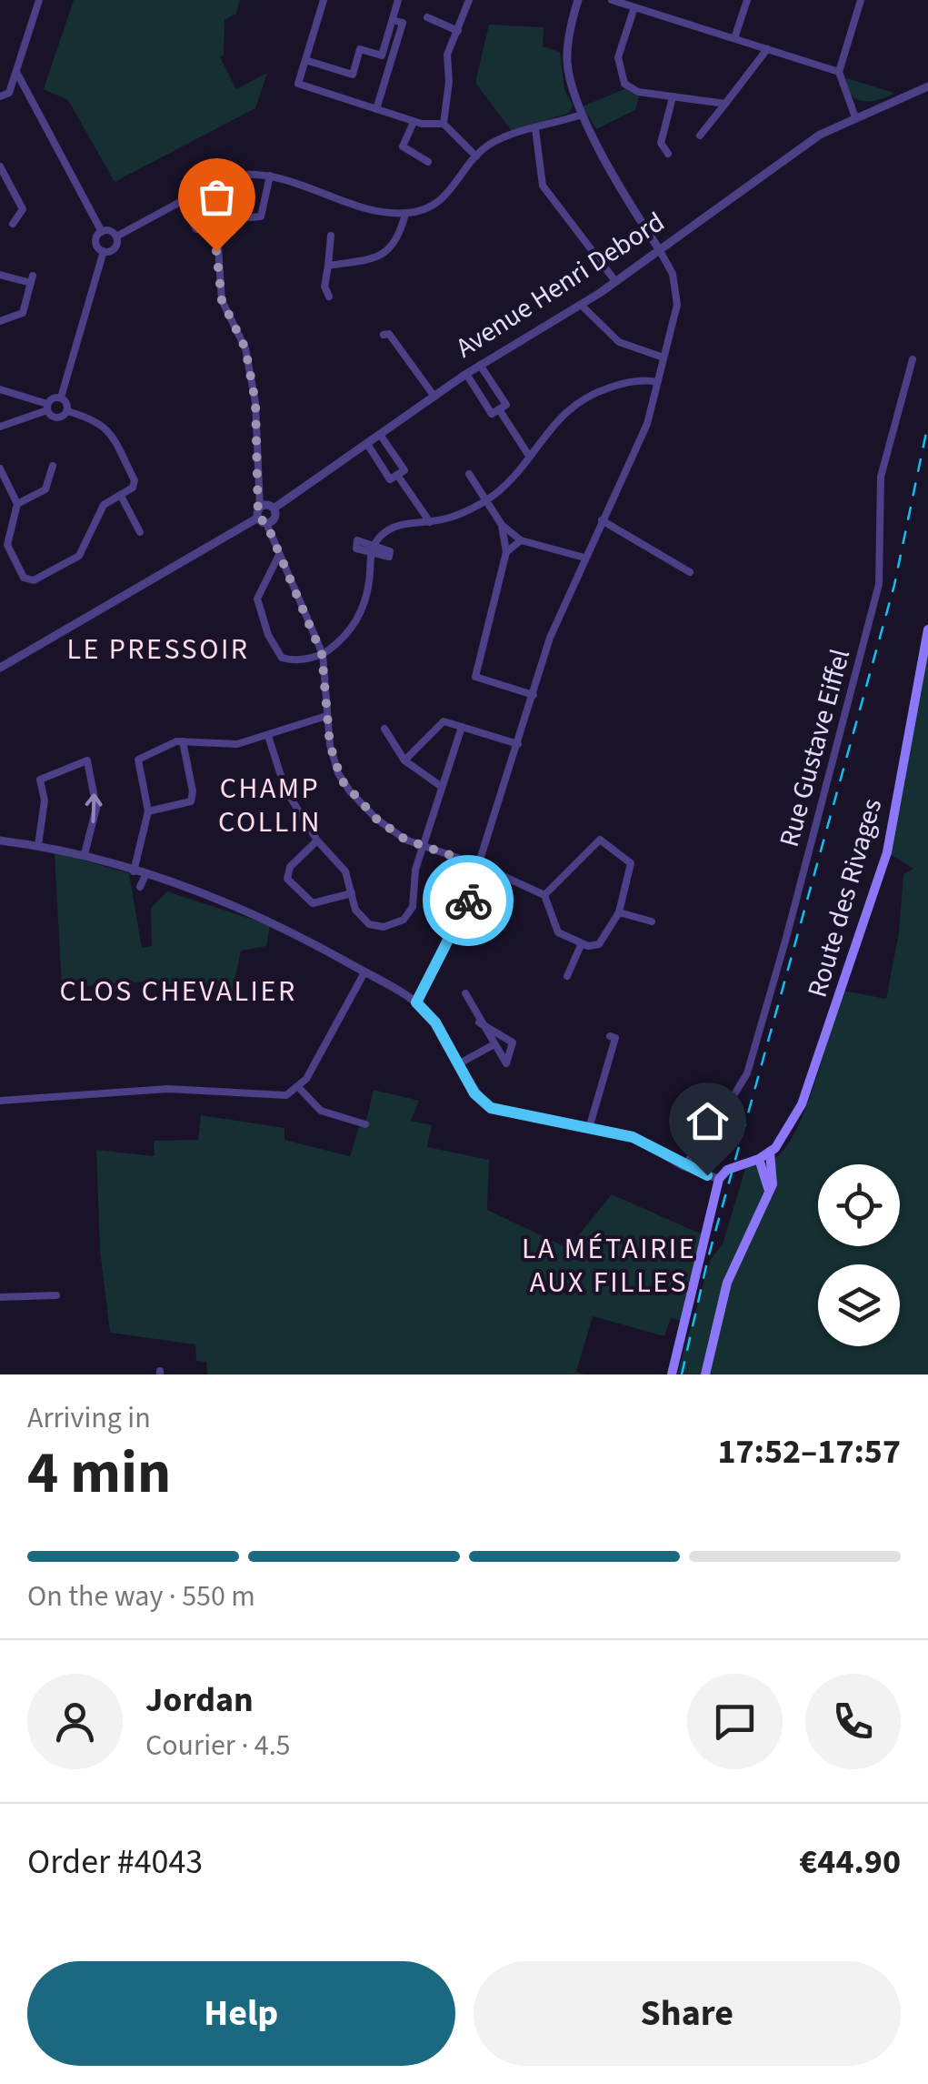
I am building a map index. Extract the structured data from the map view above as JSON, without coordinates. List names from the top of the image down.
{
  "streets": {
    "main road": ["Route des Rivages"],
    "street": ["Avenue Henri Debord", "Rue Gustave Eiffel"]
  },
  "districts": [
    "LE PRESSOIR",
    "CHAMP COLLIN",
    "CLOS CHEVALIER",
    "LA MÉTAIRIE AUX FILLES"
  ],
  "page": {
    "heading": ["4 min", "Arriving in", "17:52–17:57"],
    "panel": [
      "Jordan",
      "Courier · 4.5",
      "Order #4043",
      "€44.90"
    ],
    "bar": "On the way · 550 m",
    "buttons": ["Help", "Share"]
  }
}
